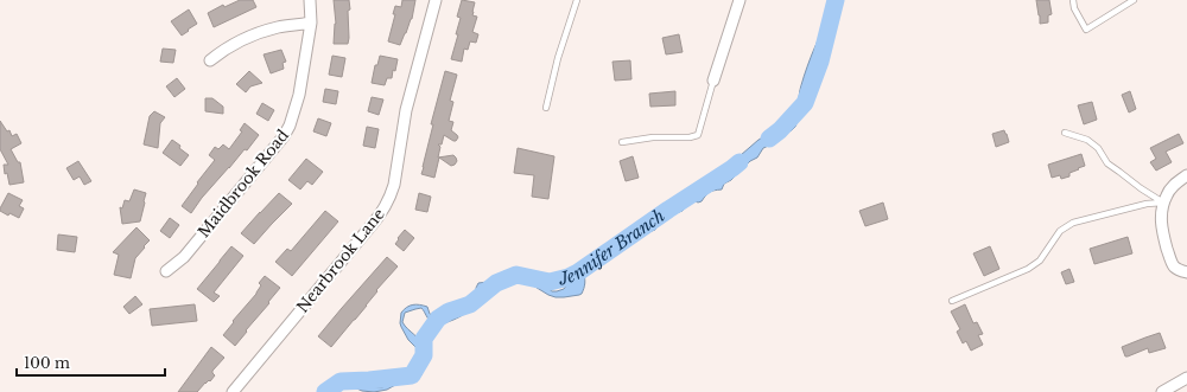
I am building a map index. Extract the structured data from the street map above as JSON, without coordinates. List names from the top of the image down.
{
  "streets": {
    "street": ["Maidbrook Road", "Nearbrook Lane"]
  },
  "water": ["Jennifer Branch"],
  "scale_bar": "100 m"
}
